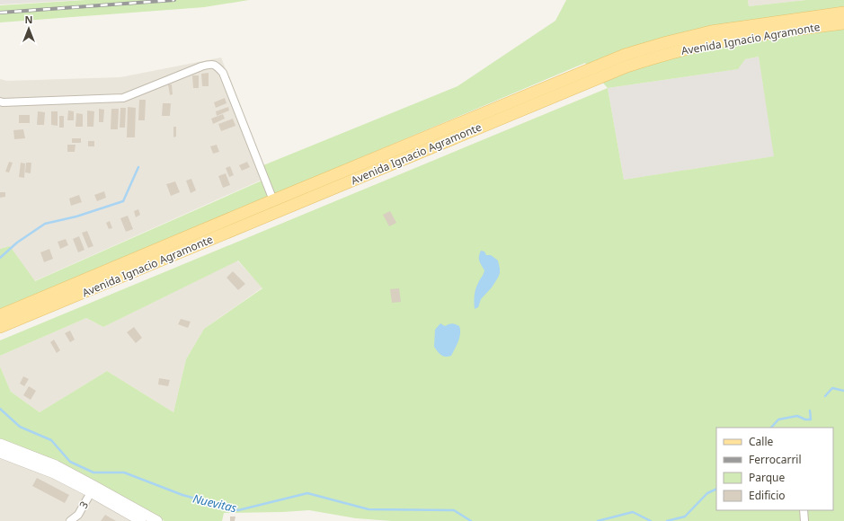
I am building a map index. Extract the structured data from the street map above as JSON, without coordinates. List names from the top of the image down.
{
  "streets": {
    "main road": ["Avenida Ignacio Agramonte"],
    "street": ["3"]
  },
  "water": ["Nuevitas"],
  "legend": [
    "Calle",
    "Ferrocarril",
    "Parque",
    "Edificio"
  ],
  "north": "top"
}
